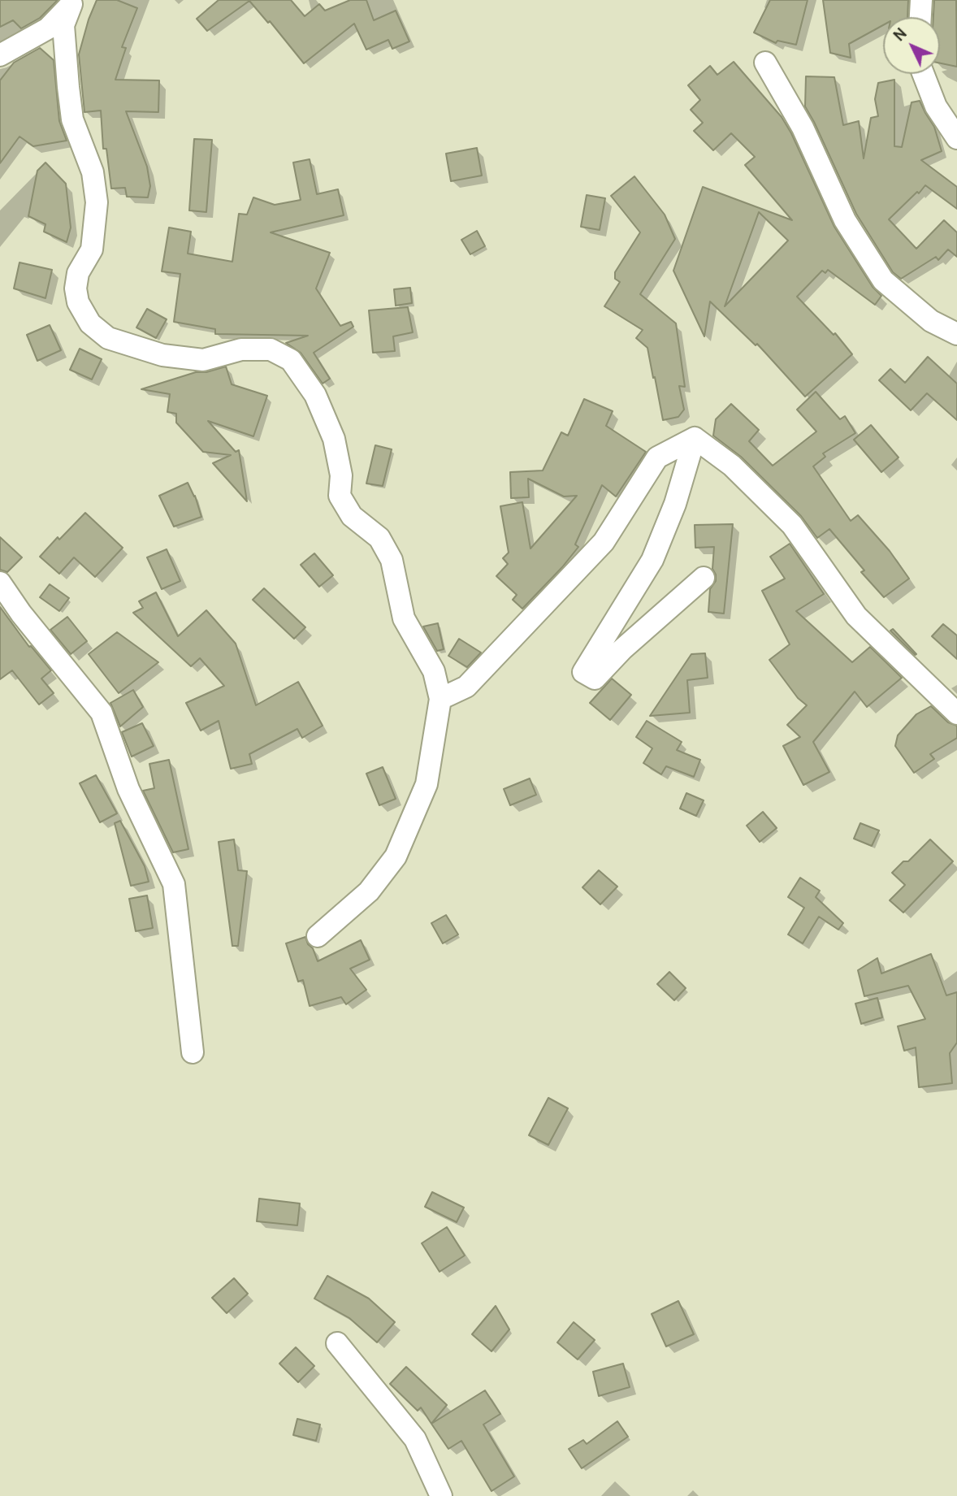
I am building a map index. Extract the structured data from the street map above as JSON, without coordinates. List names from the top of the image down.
{
  "north": "top left"
}
